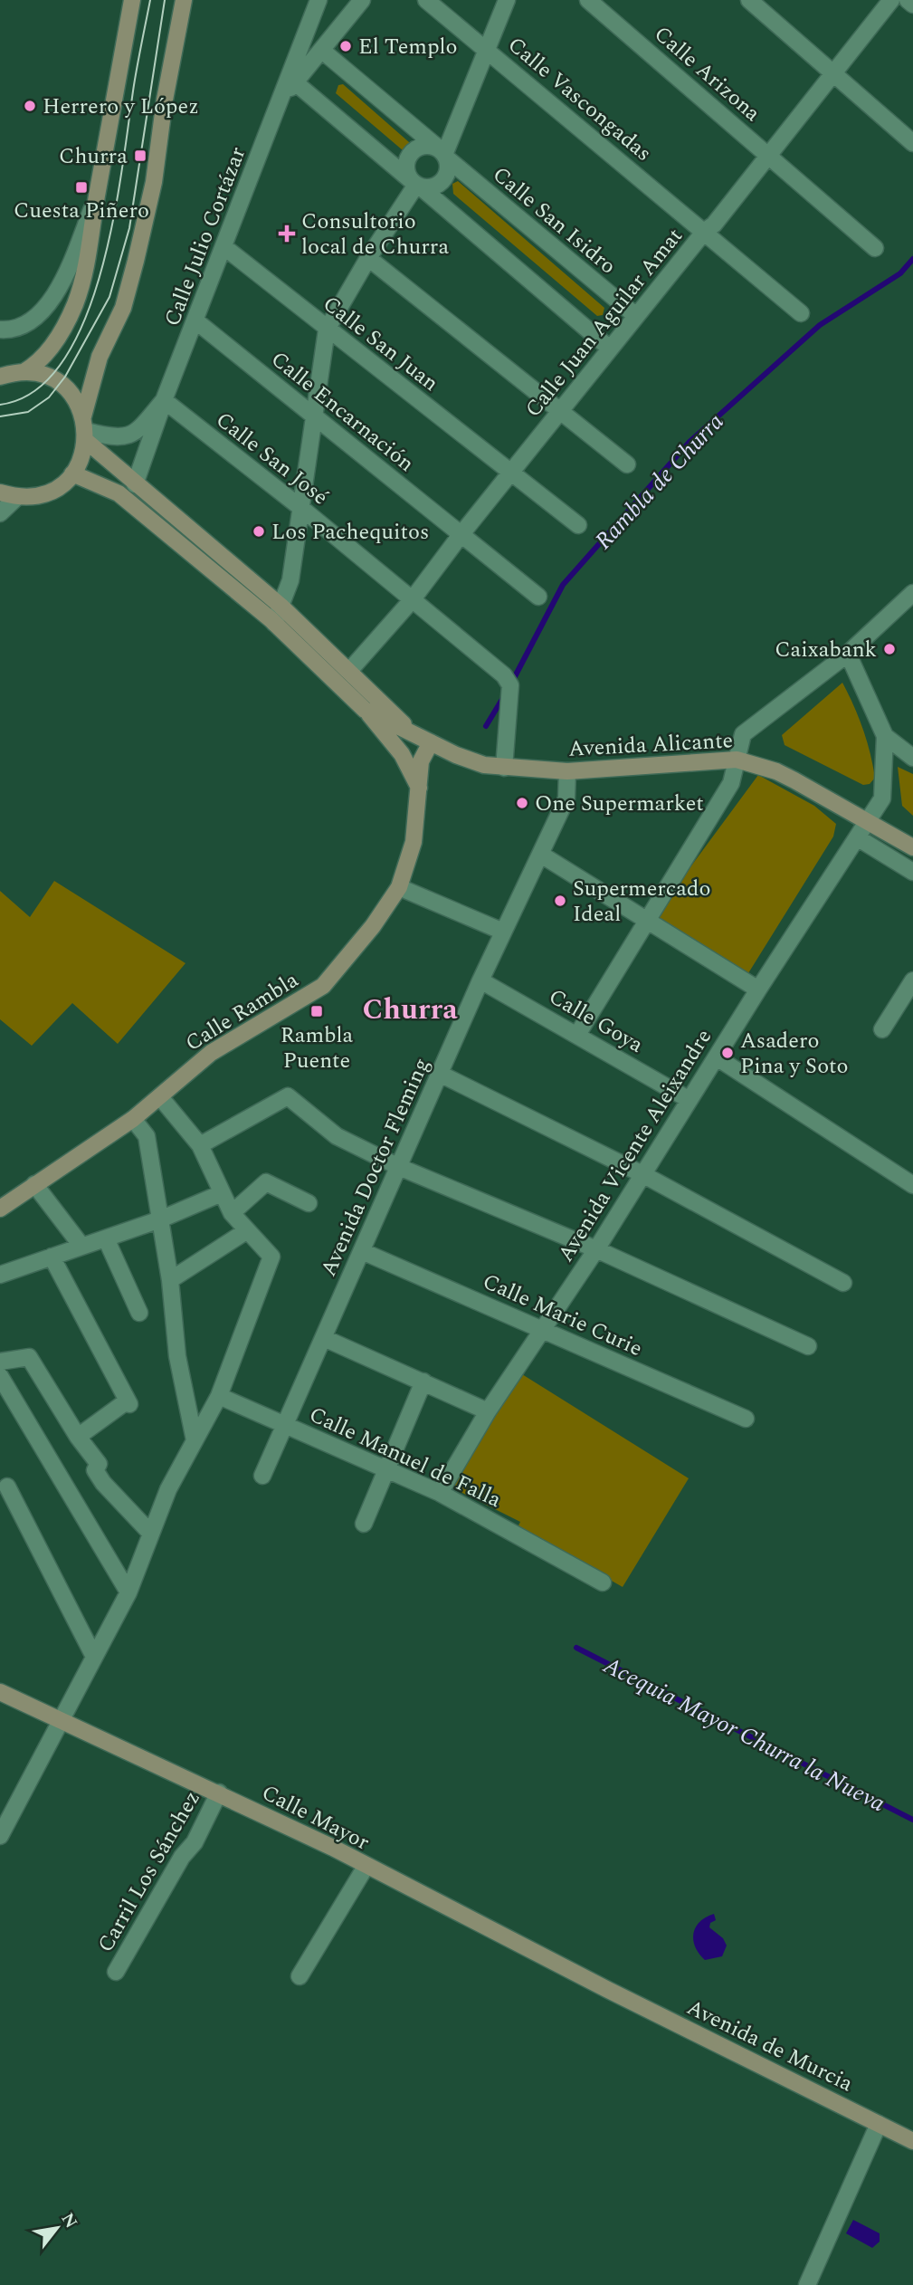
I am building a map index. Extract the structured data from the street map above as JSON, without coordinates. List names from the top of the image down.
{
  "streets": {
    "street": [
      "Calle Arizona",
      "Calle Vascongadas",
      "Calle San Isidro",
      "Calle Julio Cortázar",
      "Calle Juan Aguilar Amat",
      "Calle San Juan",
      "Calle Encarnación",
      "Calle San José",
      "Avenida Alicante",
      "Calle Rambla",
      "Calle Goya",
      "Avenida Vicente Aleixandre",
      "Avenida Doctor Fleming",
      "Calle Marie Curie",
      "Calle Manuel de Falla",
      "Calle Mayor",
      "Carril Los Sánchez",
      "Avenida de Murcia"
    ]
  },
  "crossings": [
    ["Calle Arizona", "Calle Juan Aguilar Amat"],
    ["Calle Vascongadas", "Calle Juan Aguilar Amat"],
    ["Calle San Isidro", "Calle Juan Aguilar Amat"],
    ["Calle Julio Cortázar", "Calle San Juan"],
    ["Calle Julio Cortázar", "Calle Encarnación"],
    ["Calle Julio Cortázar", "Calle San José"],
    ["Calle Juan Aguilar Amat", "Calle San Juan"],
    ["Calle Juan Aguilar Amat", "Calle Encarnación"],
    ["Calle Juan Aguilar Amat", "Calle San José"],
    ["Calle San José", "Avenida Alicante"],
    ["Avenida Alicante", "Calle Rambla"],
    ["Avenida Alicante", "Avenida Vicente Aleixandre"],
    ["Avenida Alicante", "Avenida Doctor Fleming"],
    ["Calle Goya", "Avenida Vicente Aleixandre"],
    ["Calle Goya", "Avenida Doctor Fleming"],
    ["Avenida Vicente Aleixandre", "Calle Marie Curie"],
    ["Avenida Vicente Aleixandre", "Calle Manuel de Falla"],
    ["Avenida Doctor Fleming", "Calle Marie Curie"],
    ["Avenida Doctor Fleming", "Calle Manuel de Falla"],
    ["Calle Mayor", "Carril Los Sánchez"],
    ["Calle Mayor", "Avenida de Murcia"]
  ],
  "districts": ["Churra"],
  "water": ["Rambla de Churra", "Acequia Mayor Churra la Nueva"],
  "places": {
    "other": [
      "El Templo",
      "Herrero y López",
      "Los Pachequitos",
      "Caixabank",
      "One Supermarket",
      "Supermercado Ideal",
      "Asadero Pina y Soto"
    ],
    "transit": ["Churra", "Cuesta Piñero", "Rambla Puente"],
    "health": ["Consultorio local de Churra"]
  },
  "north": "top right"
}
